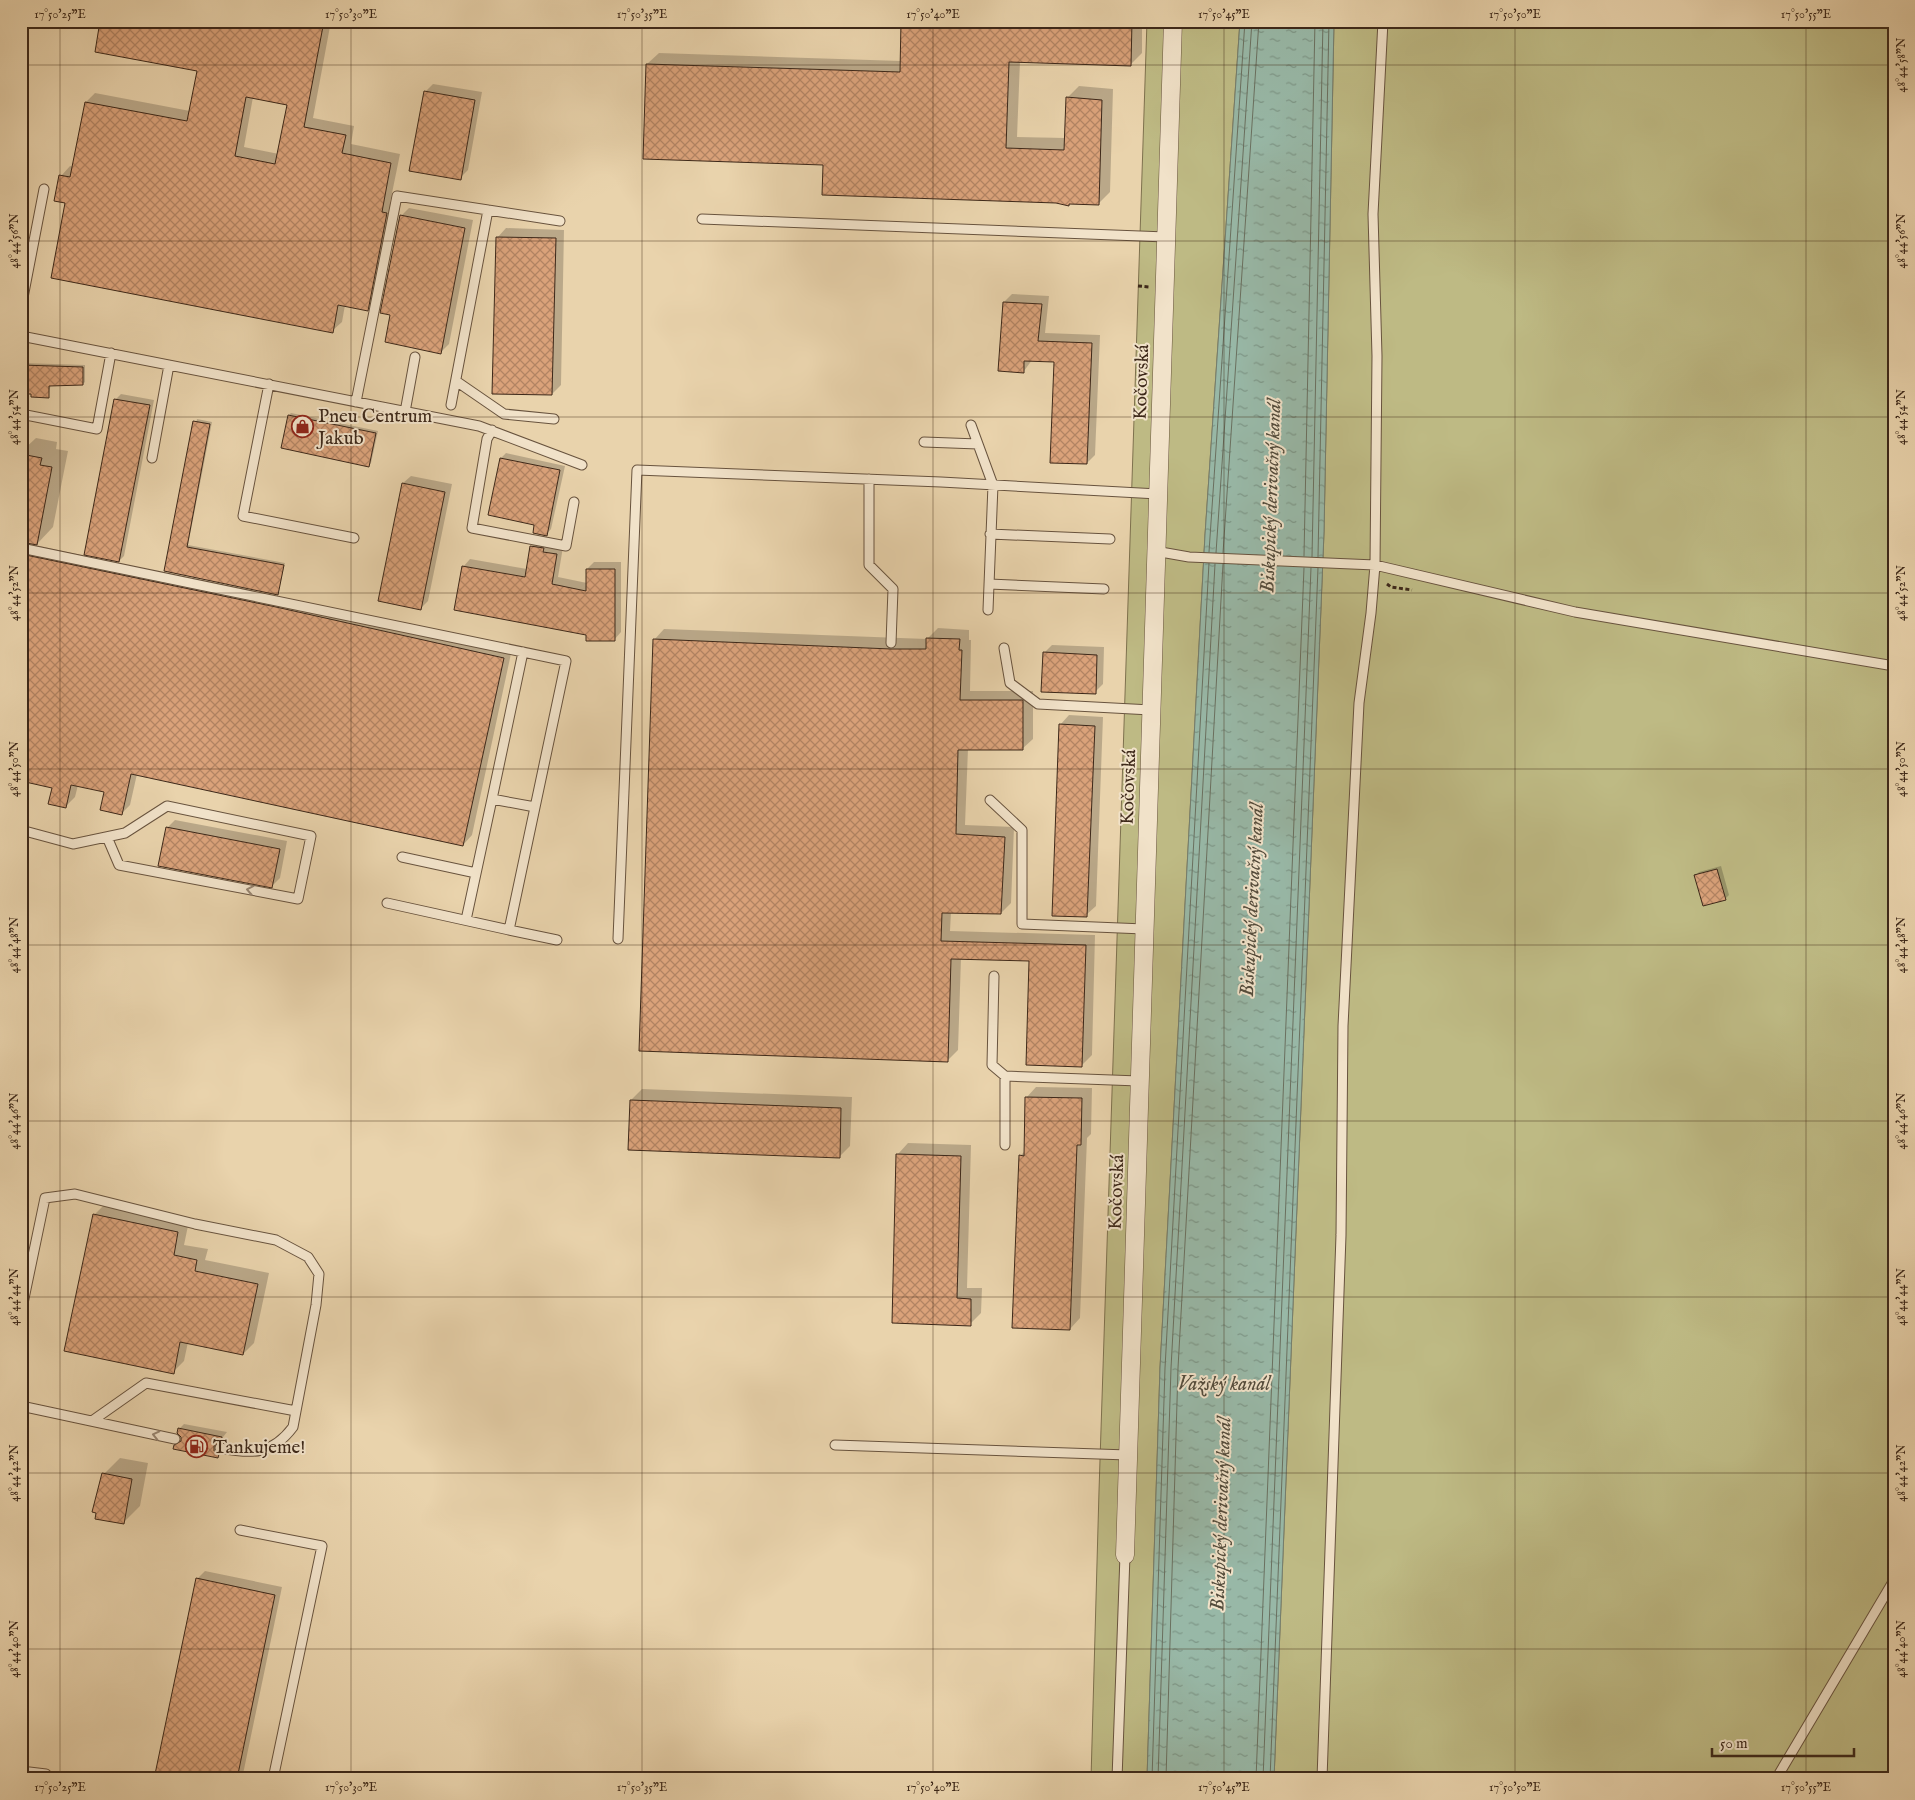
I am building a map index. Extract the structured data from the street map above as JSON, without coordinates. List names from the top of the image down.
{
  "streets": {
    "street": ["Kočovská"]
  },
  "water": ["Biskupický derivačný kanál", "Važský kanál"],
  "places": {
    "shop": ["Pneu Centrum Jakub"],
    "fuel station": ["Tankujeme!"]
  },
  "scale_bar": "50 m",
  "coordinates": [
    "17°50'25\"E",
    "17°50'30\"E",
    "17°50'35\"E",
    "17°50'40\"E",
    "17°50'45\"E",
    "17°50'50\"E",
    "17°50'55\"E",
    "48°44'58\"N",
    "48°44'56\"N",
    "48°44'54\"N",
    "48°44'52\"N",
    "48°44'50\"N",
    "48°44'48\"N",
    "48°44'46\"N",
    "48°44'44\"N",
    "48°44'42\"N",
    "48°44'40\"N"
  ]
}
